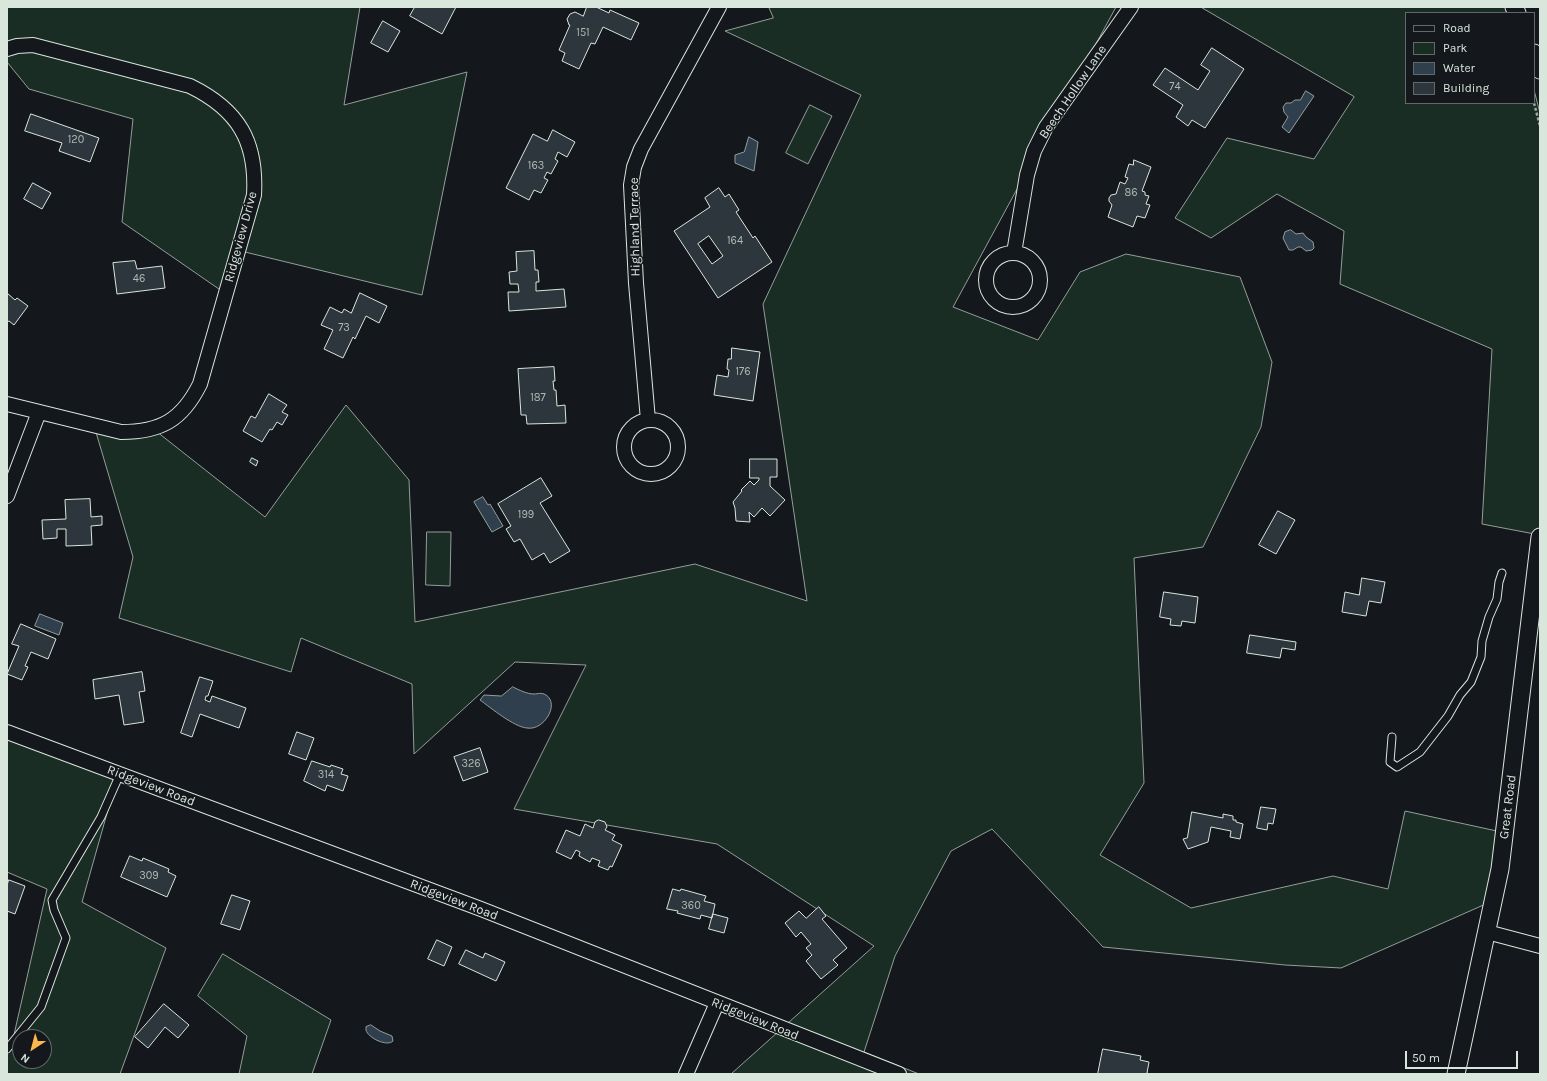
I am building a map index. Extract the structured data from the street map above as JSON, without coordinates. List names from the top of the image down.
{
  "streets": {
    "street": [
      "Beech Hollow Lane",
      "Highland Terrace",
      "Ridgeview Drive",
      "Ridgeview Road",
      "Great Road"
    ]
  },
  "house_numbers": [
    "151",
    "74",
    "120",
    "163",
    "86",
    "164",
    "46",
    "73",
    "176",
    "187",
    "199",
    "326",
    "314",
    "309",
    "360"
  ],
  "legend": [
    "Road",
    "Park",
    "Water",
    "Building"
  ],
  "scale_bar": "50 m",
  "north": "bottom left"
}
